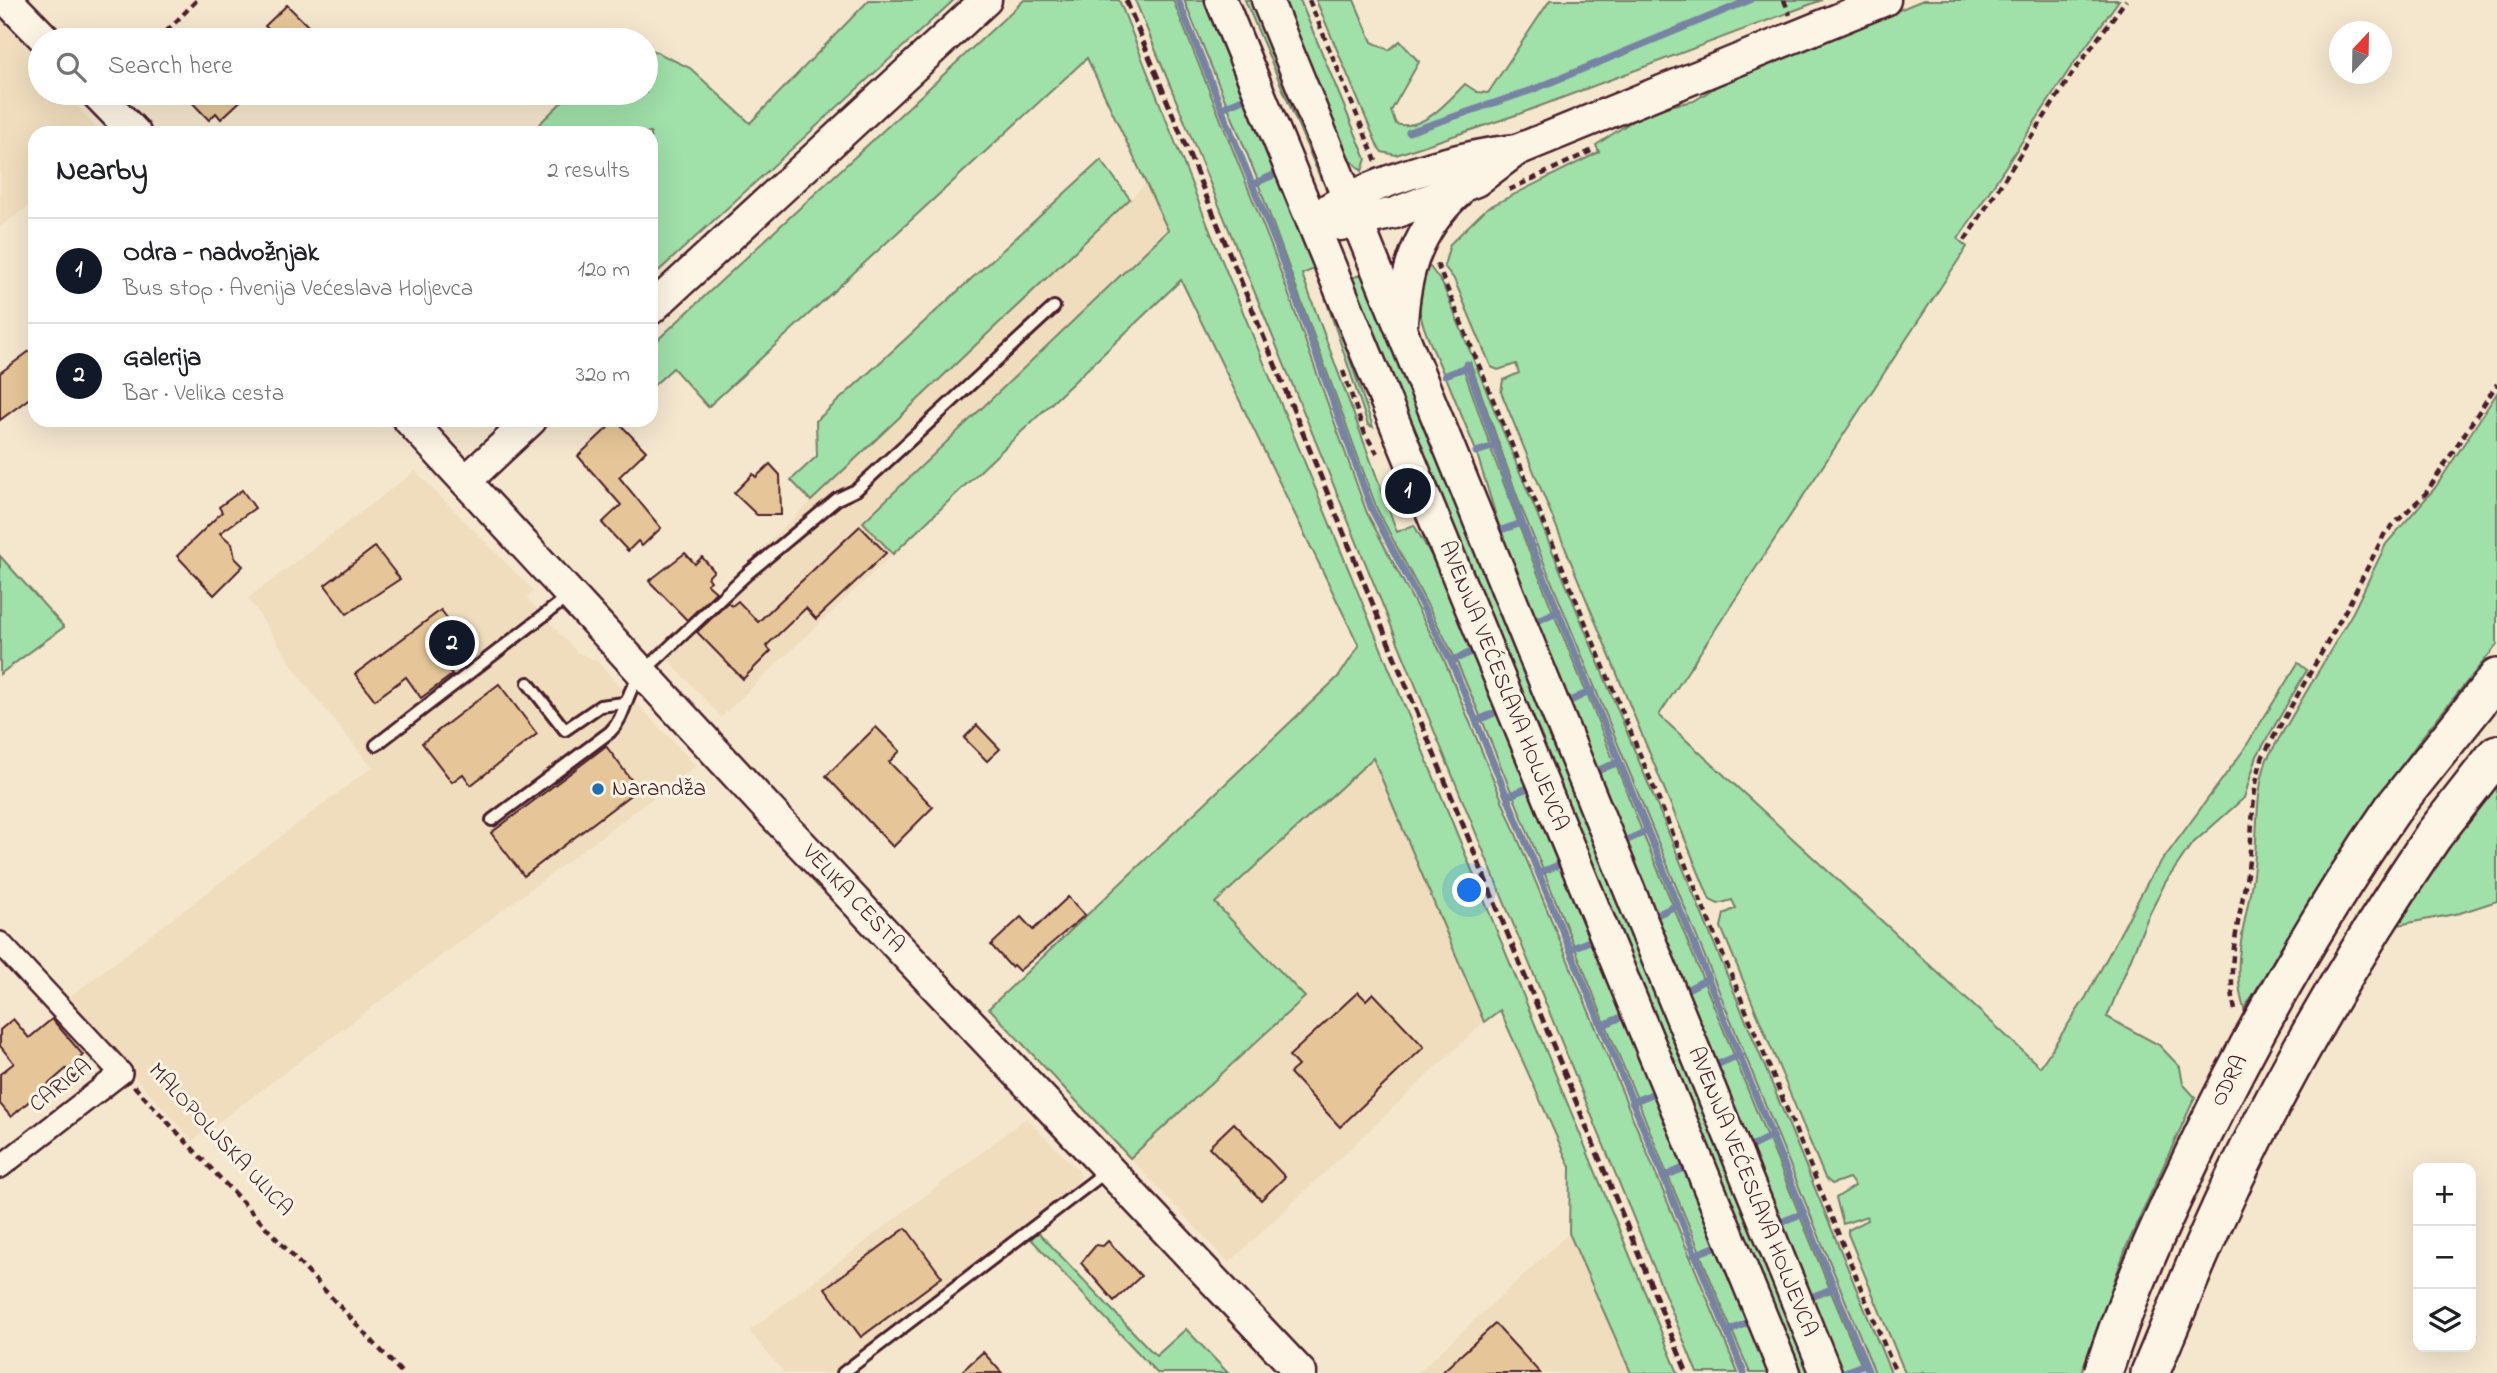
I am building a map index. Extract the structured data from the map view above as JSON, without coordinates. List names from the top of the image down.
{
  "streets": {
    "highway": ["ODRA"],
    "main road": ["AVENIJA VEĆESLAVA HOLJEVCA", "VELIKA CESTA"],
    "street": ["CARICA", "MALOPOLJSKA ULICA"]
  },
  "crossings": [
    ["CARICA", "MALOPOLJSKA ULICA"]
  ],
  "places": ["Narandža"],
  "north": "top",
  "page": {
    "search": "Search here",
    "heading": ["Nearby", "2 results"],
    "list": [
      {
        "mark": "1",
        "name": "Odra - nadvožnjak",
        "note": "Bus stop · Avenija Većeslava Holjevca",
        "value": "120 m"
      },
      {
        "mark": "2",
        "name": "Galerija",
        "note": "Bar · Velika cesta",
        "value": "320 m"
      }
    ],
    "pins": ["1", "2"],
    "map_buttons": ["+", "−"]
  }
}
